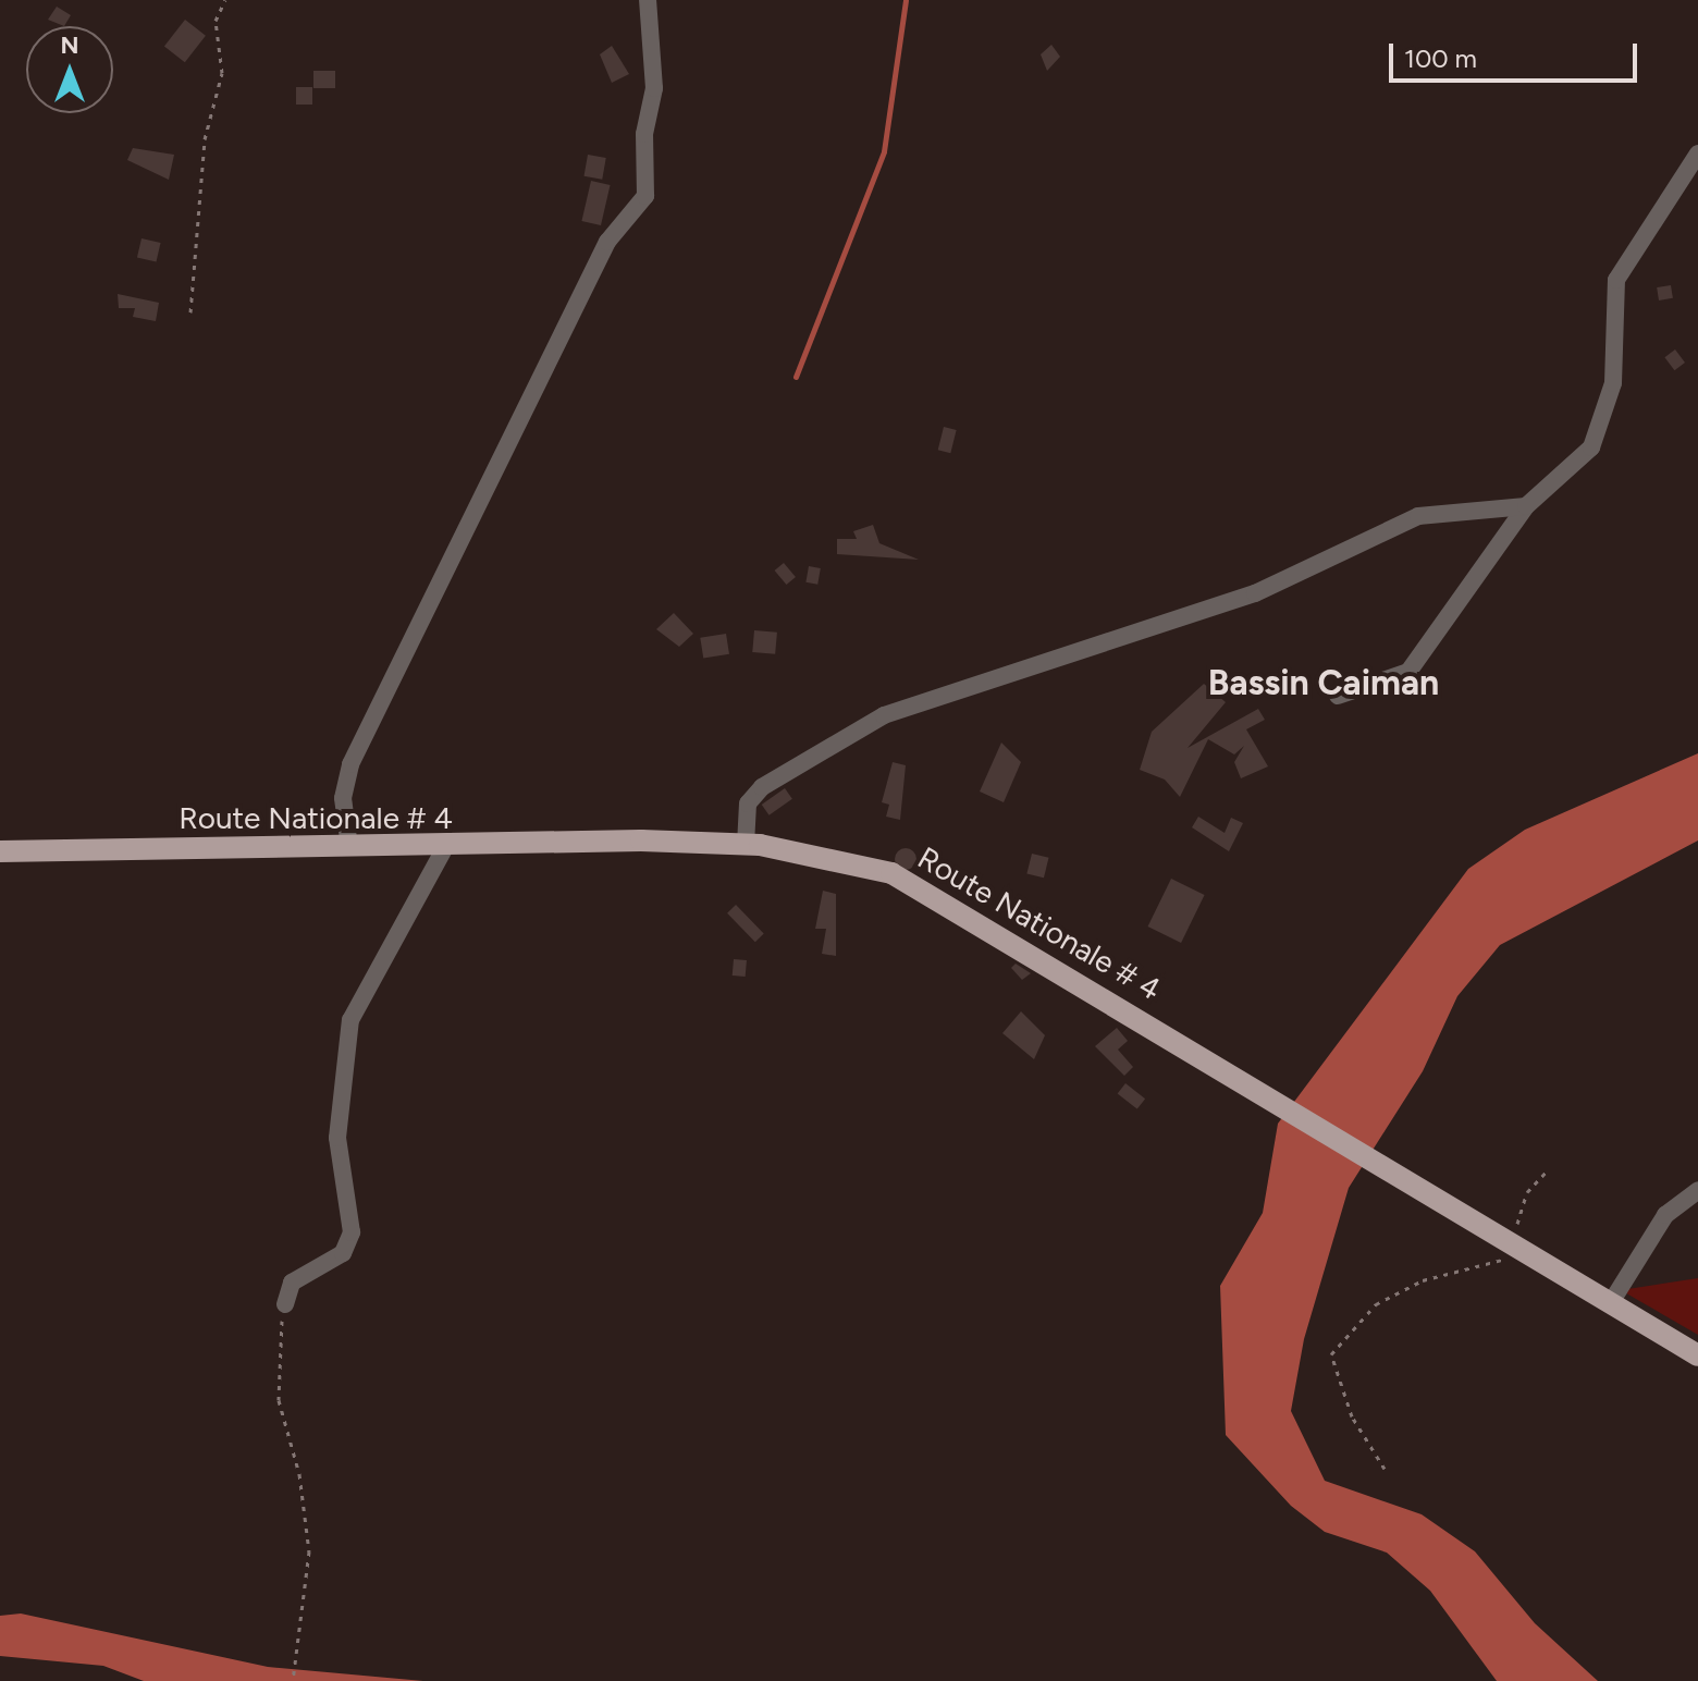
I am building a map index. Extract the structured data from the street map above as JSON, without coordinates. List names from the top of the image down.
{
  "streets": {
    "main road": ["Route Nationale # 4"]
  },
  "districts": ["Bassin Caiman"],
  "scale_bar": "100 m",
  "north": "top"
}
